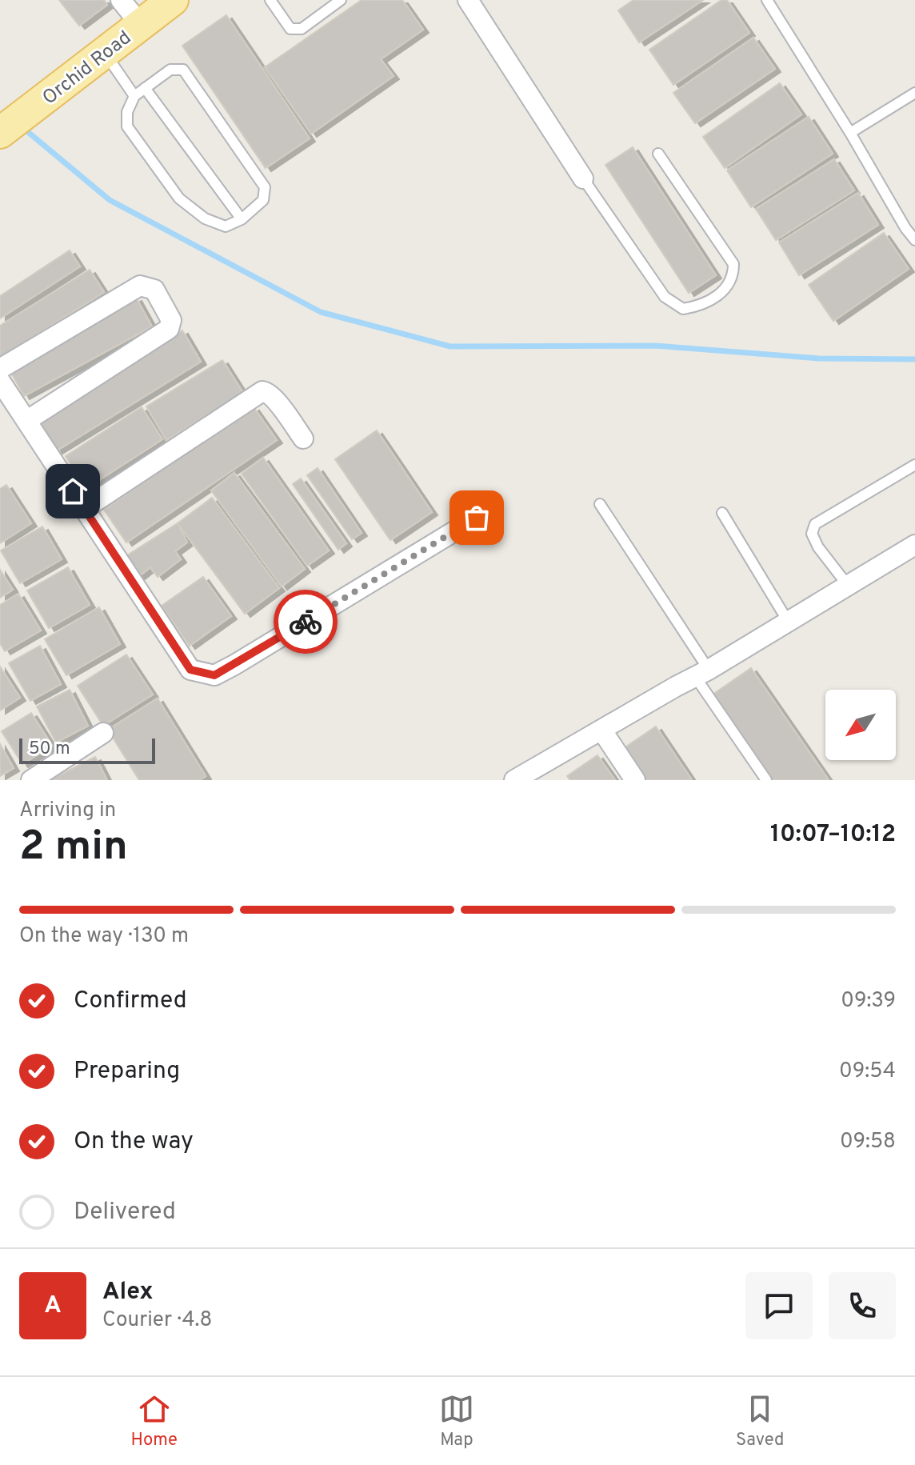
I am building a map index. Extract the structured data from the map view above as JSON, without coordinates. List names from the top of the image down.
{
  "streets": {
    "main road": ["Orchid Road"]
  },
  "scale_bar": "50 m",
  "north": "bottom left",
  "page": {
    "scale": "50 m",
    "heading": ["2 min", "Arriving in", "10:07–10:12"],
    "panel": ["Alex", "Courier · 4.8"],
    "bar": "On the way · 130 m",
    "list": [
      ["Confirmed", "09:39"],
      ["Preparing", "09:54"],
      ["On the way", "09:58"],
      "Delivered"
    ],
    "round": "A",
    "tabs": ["Home", "Map", "Saved"]
  }
}
